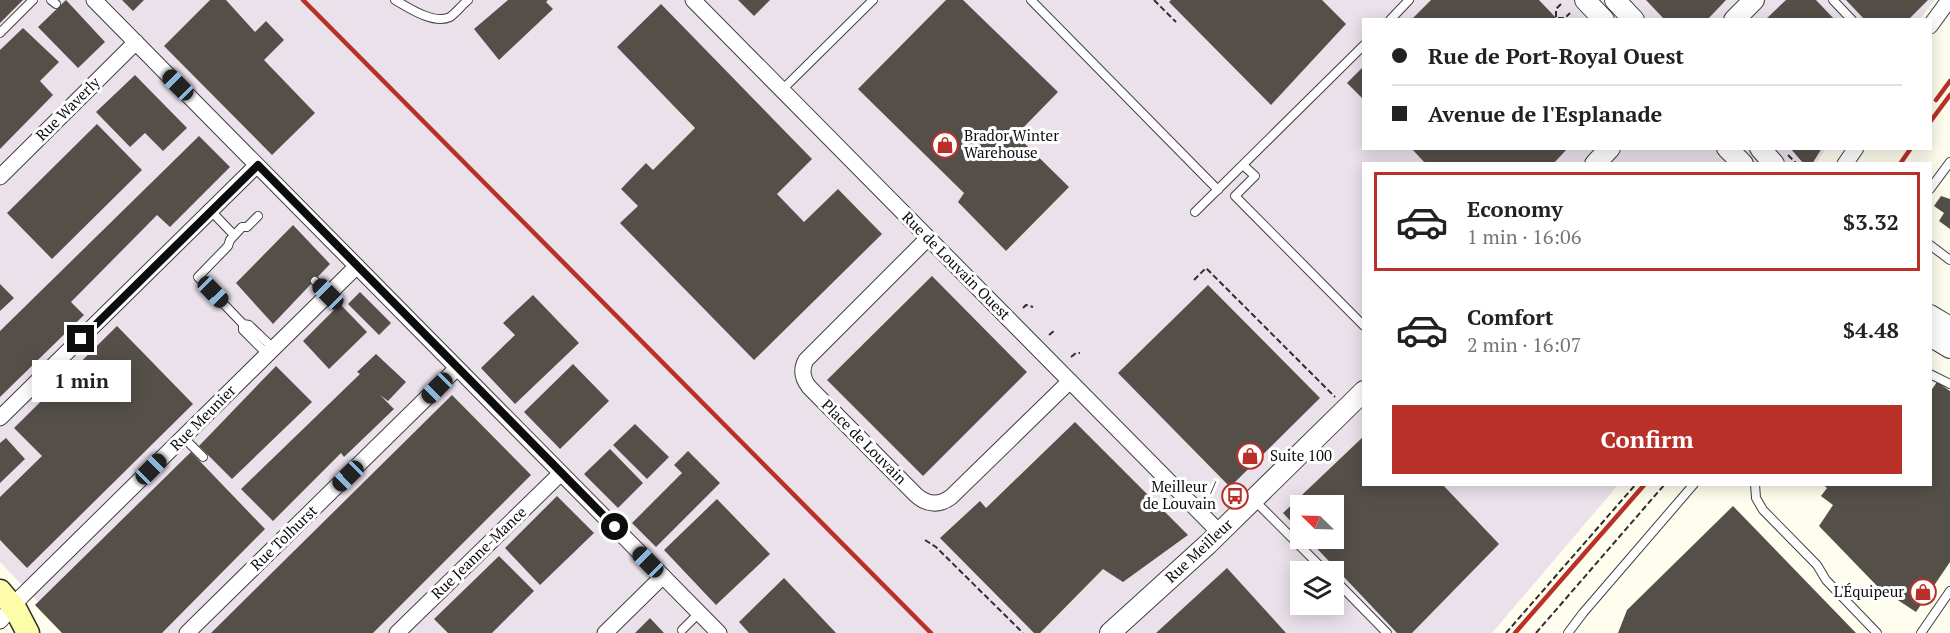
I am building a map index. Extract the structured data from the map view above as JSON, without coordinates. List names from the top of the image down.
{
  "streets": {
    "street": [
      "Rue Waverly",
      "Rue de Louvain Ouest",
      "Rue Meunier",
      "Place de Louvain",
      "Rue Tolhurst",
      "Rue Meilleur",
      "Rue Jeanne-Mance"
    ]
  },
  "crossings": [
    ["Rue de Louvain Ouest", "Place de Louvain"],
    ["Rue de Louvain Ouest", "Rue Meilleur"]
  ],
  "places": {
    "shop": ["Brador Winter Warehouse", "Suite 100", "L'Équipeur"],
    "bus stop": ["Meilleur / de Louvain"]
  },
  "north": "top left",
  "page": {
    "banner": ["Rue de Port-Royal Ouest", "Avenue de l'Esplanade"],
    "list": [
      {
        "name": "Economy",
        "note": "1 min · 16:06",
        "value": "$3.32"
      },
      {
        "name": "Comfort",
        "note": "2 min · 16:07",
        "value": "$4.48"
      }
    ],
    "bubble": "1 min",
    "buttons": "Confirm"
  }
}
